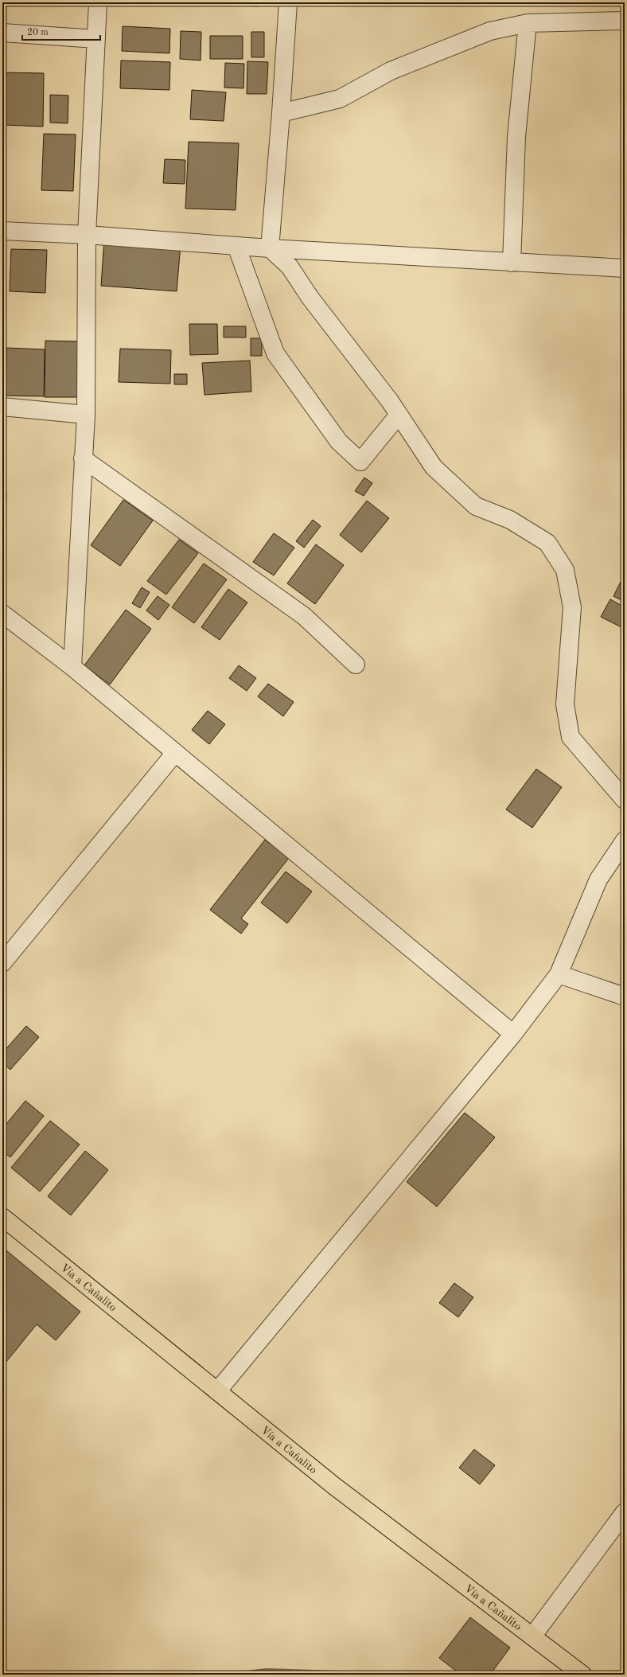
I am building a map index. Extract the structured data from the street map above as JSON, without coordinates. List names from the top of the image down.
{
  "streets": {
    "main road": ["Vía a Cañalito"]
  },
  "scale_bar": "20 m"
}
